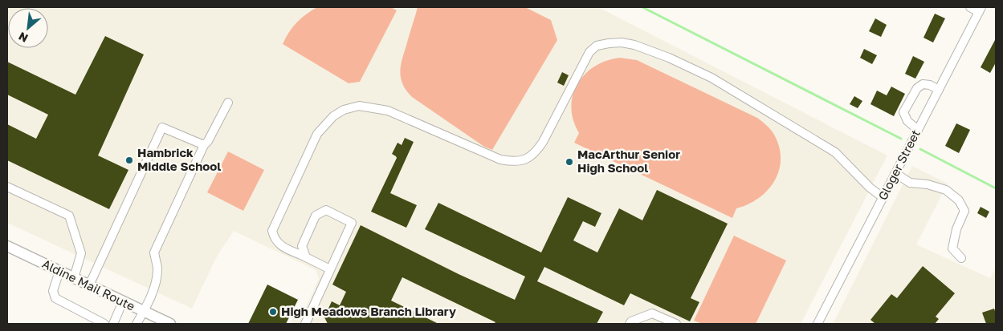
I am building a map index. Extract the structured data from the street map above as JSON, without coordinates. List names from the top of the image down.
{
  "streets": {
    "main road": ["Aldine Mail Route"],
    "street": ["Gloger Street"]
  },
  "places": ["Hambrick Middle School", "MacArthur Senior High School", "High Meadows Branch Library"],
  "north": "bottom left"
}
